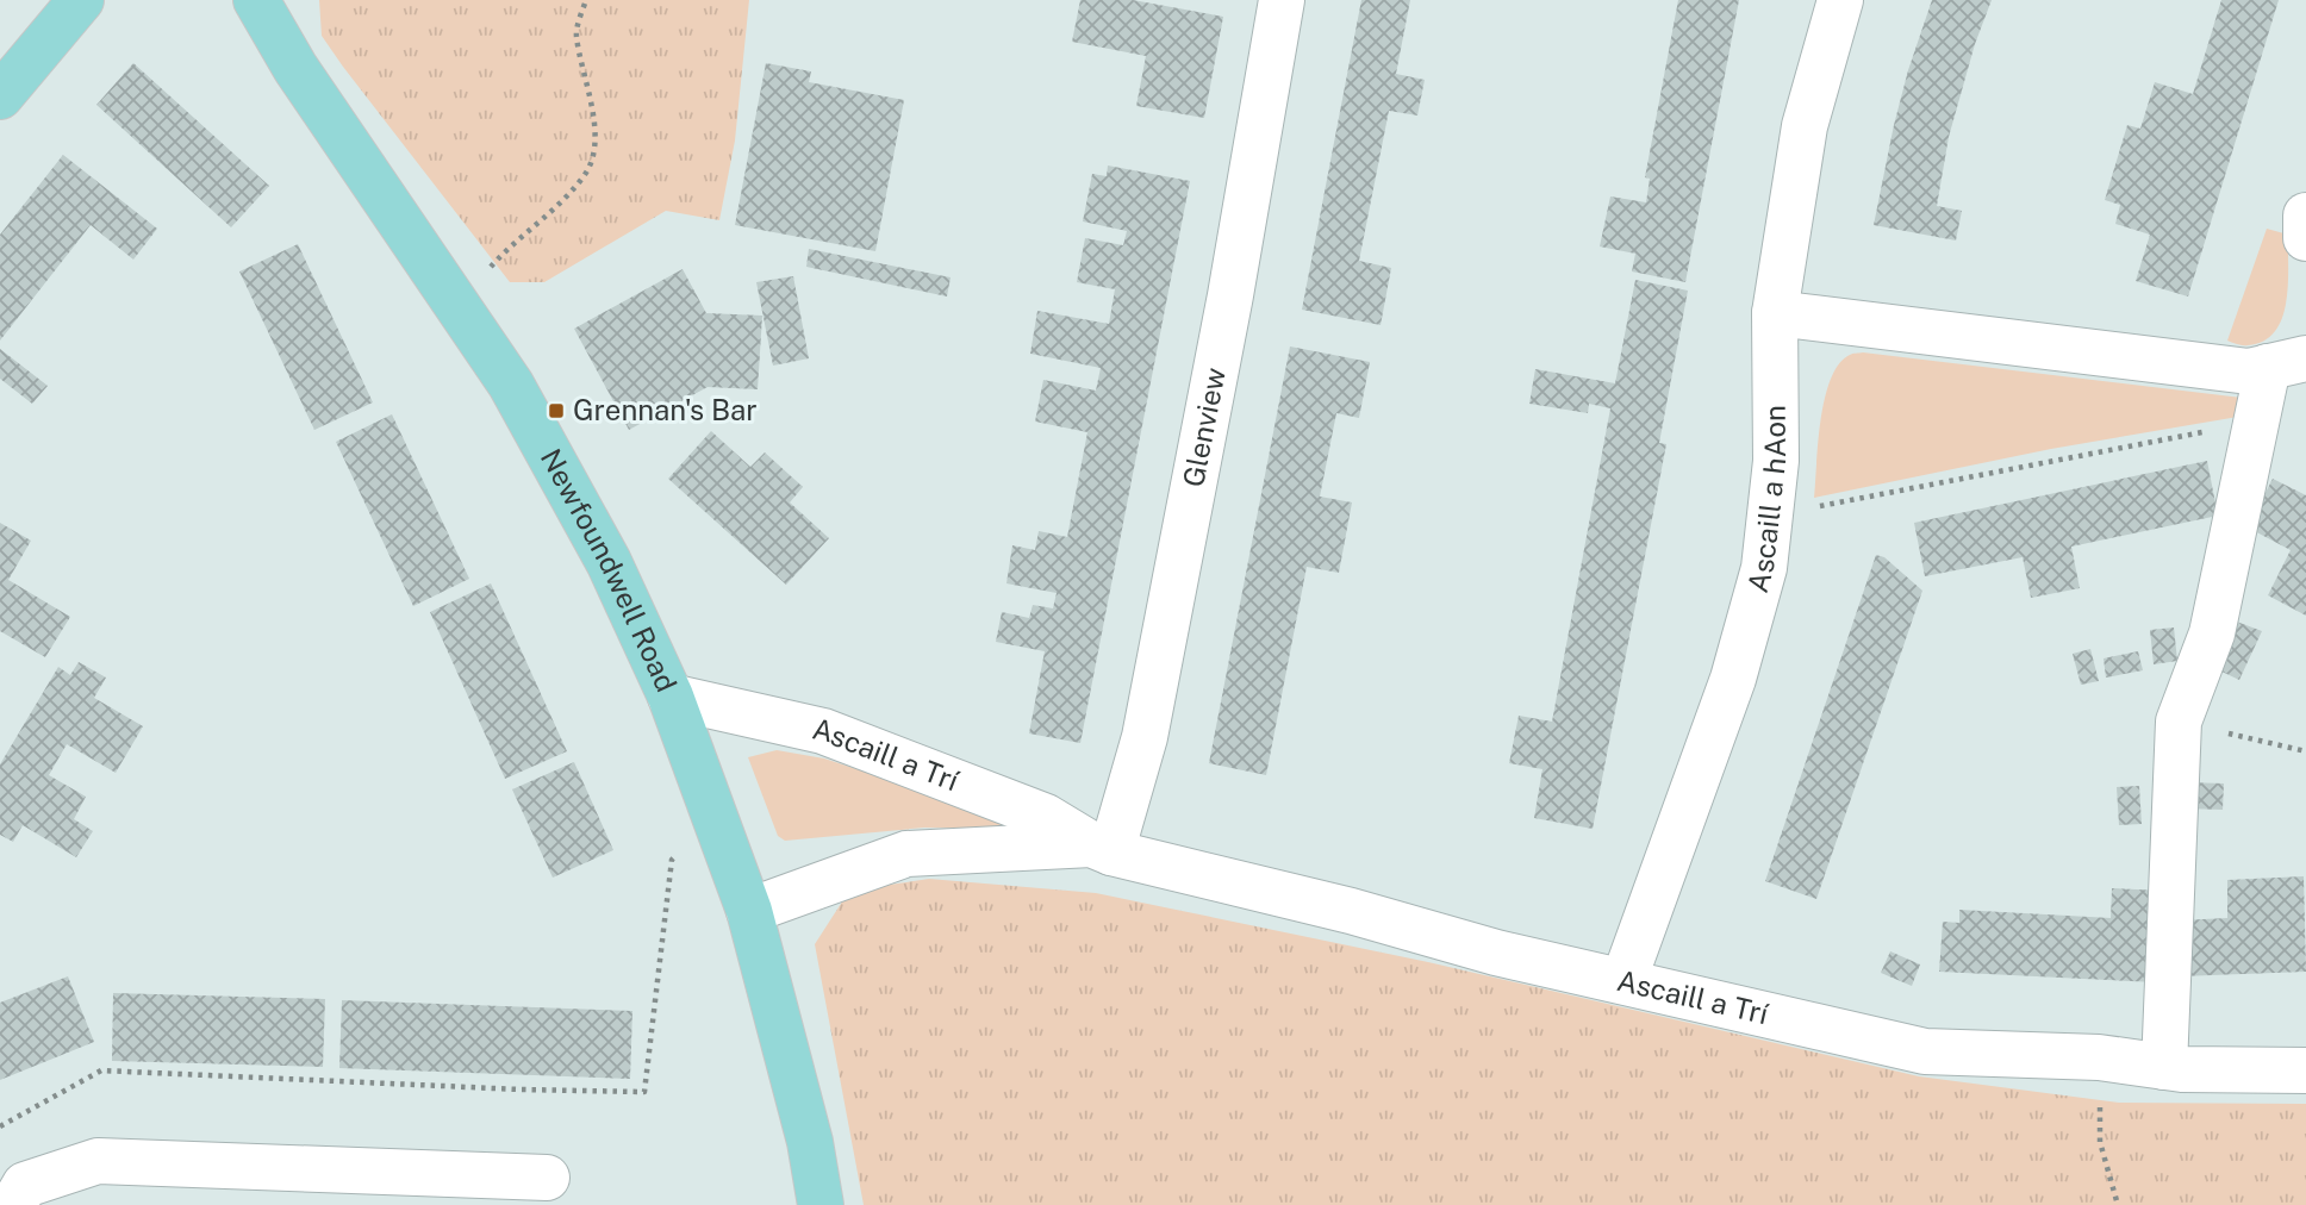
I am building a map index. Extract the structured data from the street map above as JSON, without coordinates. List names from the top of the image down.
{
  "streets": {
    "main road": ["Newfoundwell Road"],
    "street": ["Glenview", "Ascaill a hAon", "Ascaill a Trí"]
  },
  "crossings": [
    ["Glenview", "Ascaill a Trí"],
    ["Ascaill a hAon", "Ascaill a Trí"],
    ["Newfoundwell Road", "Ascaill a Trí"]
  ],
  "places": {
    "transit": ["Grennan's Bar"]
  }
}
